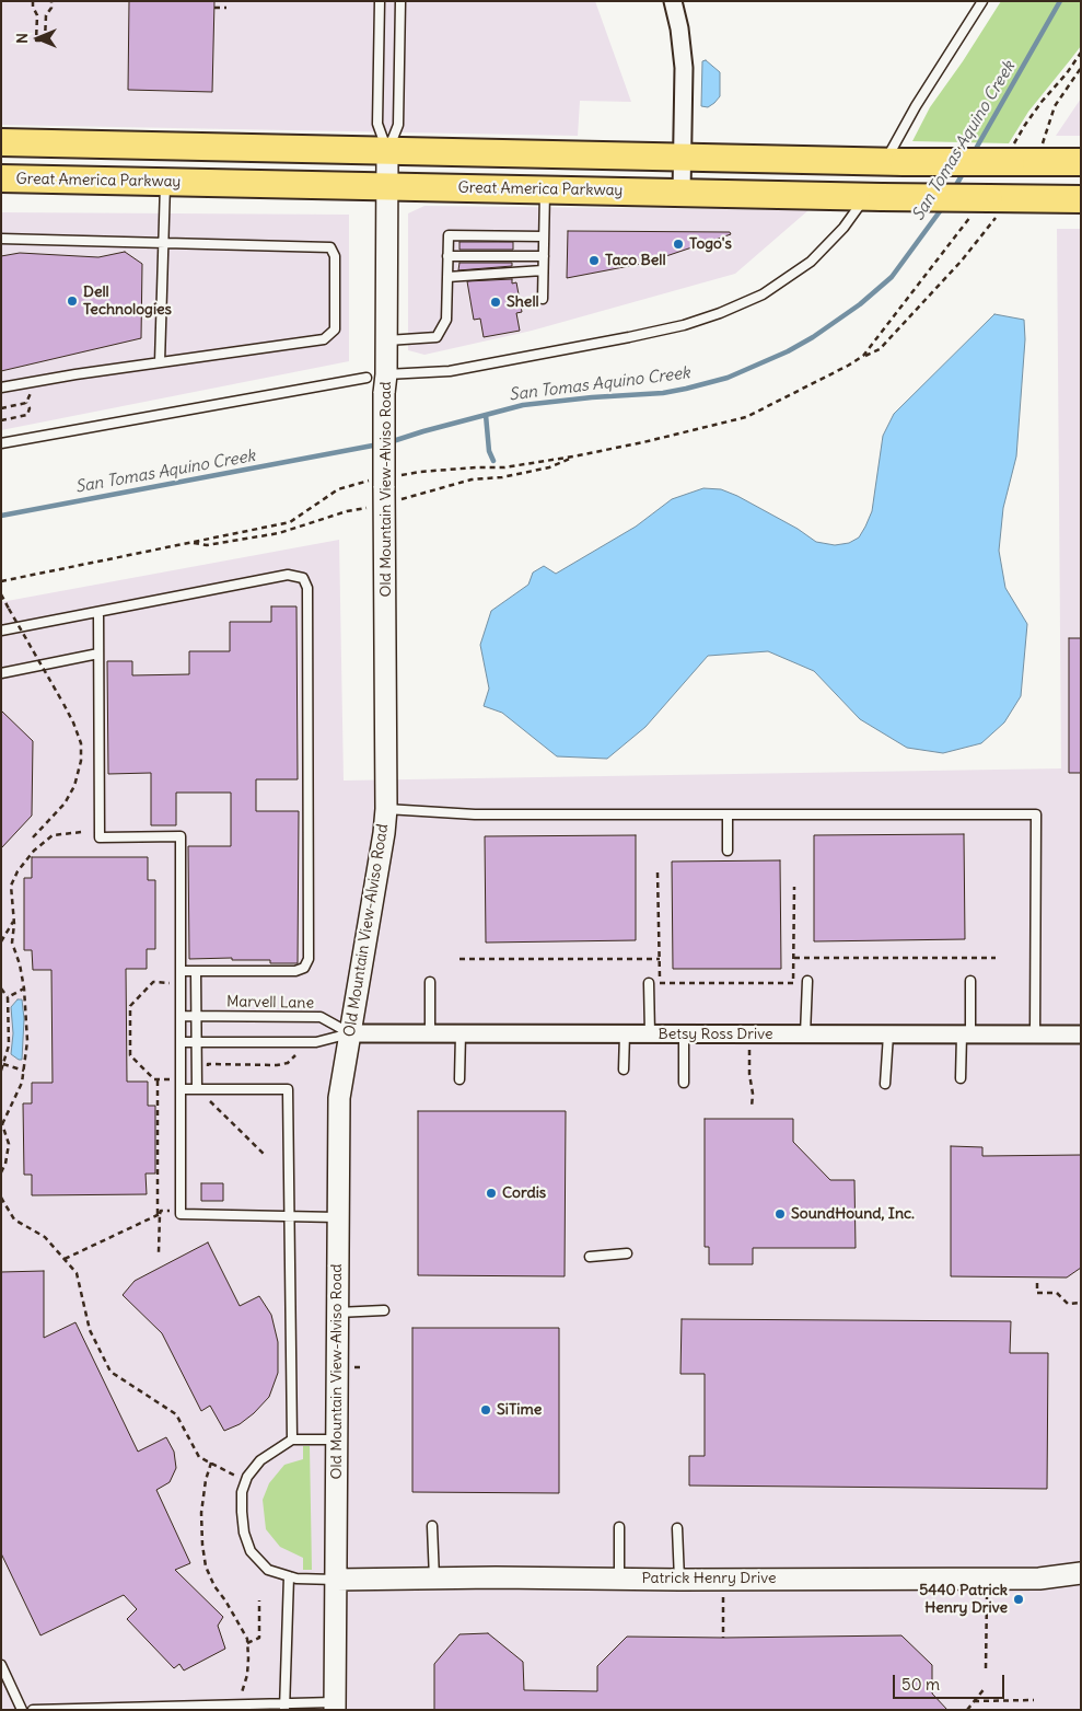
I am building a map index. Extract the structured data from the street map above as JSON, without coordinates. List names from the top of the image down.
{
  "streets": {
    "main road": ["Great America Parkway"],
    "street": ["Old Mountain View-Alviso Road", "Betsy Ross Drive", "Patrick Henry Drive"],
    "lane": ["Marvell Lane"]
  },
  "crossings": [
    ["Great America Parkway", "Old Mountain View-Alviso Road"],
    ["Old Mountain View-Alviso Road", "Marvell Lane"],
    ["Old Mountain View-Alviso Road", "Betsy Ross Drive"],
    ["Old Mountain View-Alviso Road", "Patrick Henry Drive"],
    ["Marvell Lane", "Betsy Ross Drive"]
  ],
  "water": ["San Tomas Aquino Creek"],
  "places": [
    "Togo's",
    "Taco Bell",
    "Dell Technologies",
    "Shell",
    "Cordis",
    "SoundHound, Inc.",
    "SiTime",
    "5440 Patrick Henry Drive"
  ],
  "scale_bar": "50 m",
  "north": "left"
}
